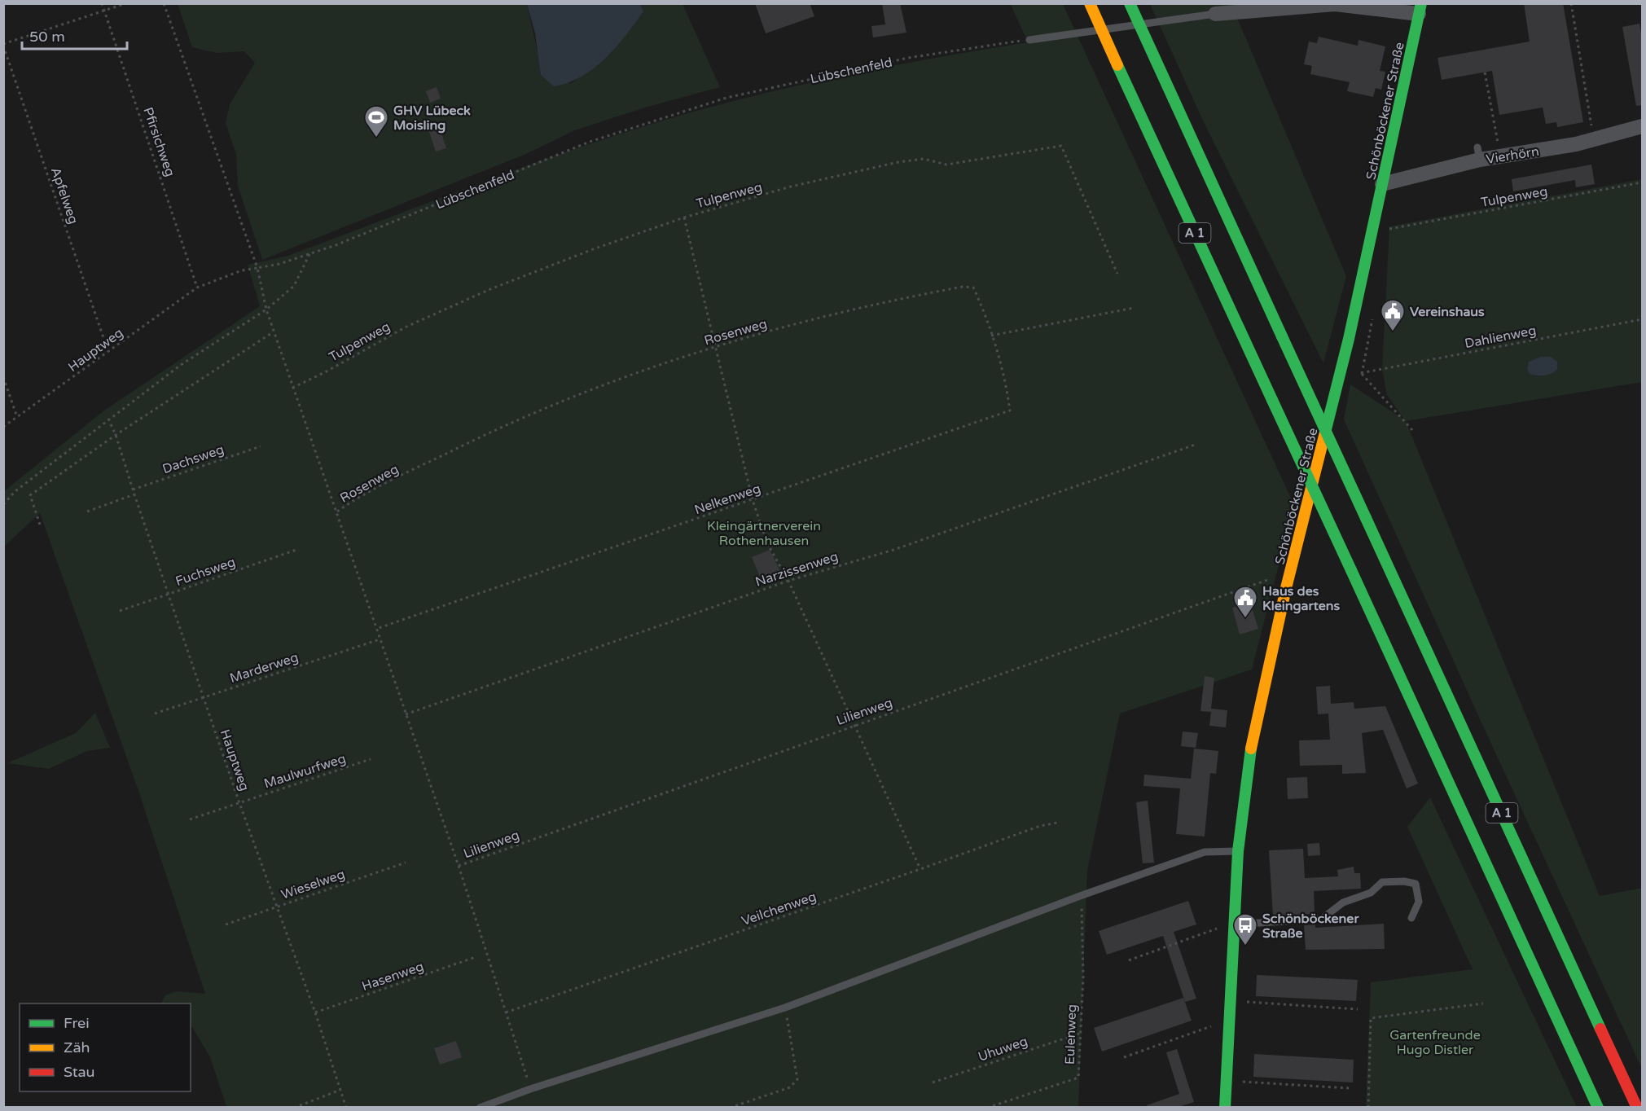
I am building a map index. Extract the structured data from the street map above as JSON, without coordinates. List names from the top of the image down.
{
  "streets": {
    "main road": ["Schönböckener Straße", "A 1"],
    "street": ["Vierhörn"],
    "path": [
      "Lübschenfeld",
      "Pfirsichweg",
      "Tulpenweg",
      "Apfelweg",
      "Rosenweg",
      "Dahlienweg",
      "Hauptweg",
      "Dachsweg",
      "Nelkenweg",
      "Narzissenweg",
      "Fuchsweg",
      "Marderweg",
      "Lilienweg",
      "Maulwurfweg",
      "Wieselweg",
      "Veilchenweg",
      "Hasenweg",
      "Eulenweg",
      "Uhuweg"
    ]
  },
  "crossings": [
    ["Lübschenfeld", "Hauptweg"],
    ["Schönböckener Straße", "Vierhörn"],
    ["Pfirsichweg", "Hauptweg"],
    ["Apfelweg", "Hauptweg"],
    ["Rosenweg", "Nelkenweg"],
    ["Hauptweg", "Dachsweg"],
    ["Hauptweg", "Fuchsweg"],
    ["Hauptweg", "Marderweg"],
    ["Hauptweg", "Maulwurfweg"],
    ["Hauptweg", "Wieselweg"],
    ["Hauptweg", "Hasenweg"],
    ["Eulenweg", "Uhuweg"]
  ],
  "parks": ["Kleingärtnerverein Rothenhausen", "Gartenfreunde Hugo Distler"],
  "places": {
    "sports": ["GHV Lübeck Moisling"],
    "public building": ["Vereinshaus", "Haus des Kleingartens"],
    "bus stop": ["Schönböckener Straße"]
  },
  "legend": ["Frei", "Zäh", "Stau"],
  "scale_bar": "50 m"
}
